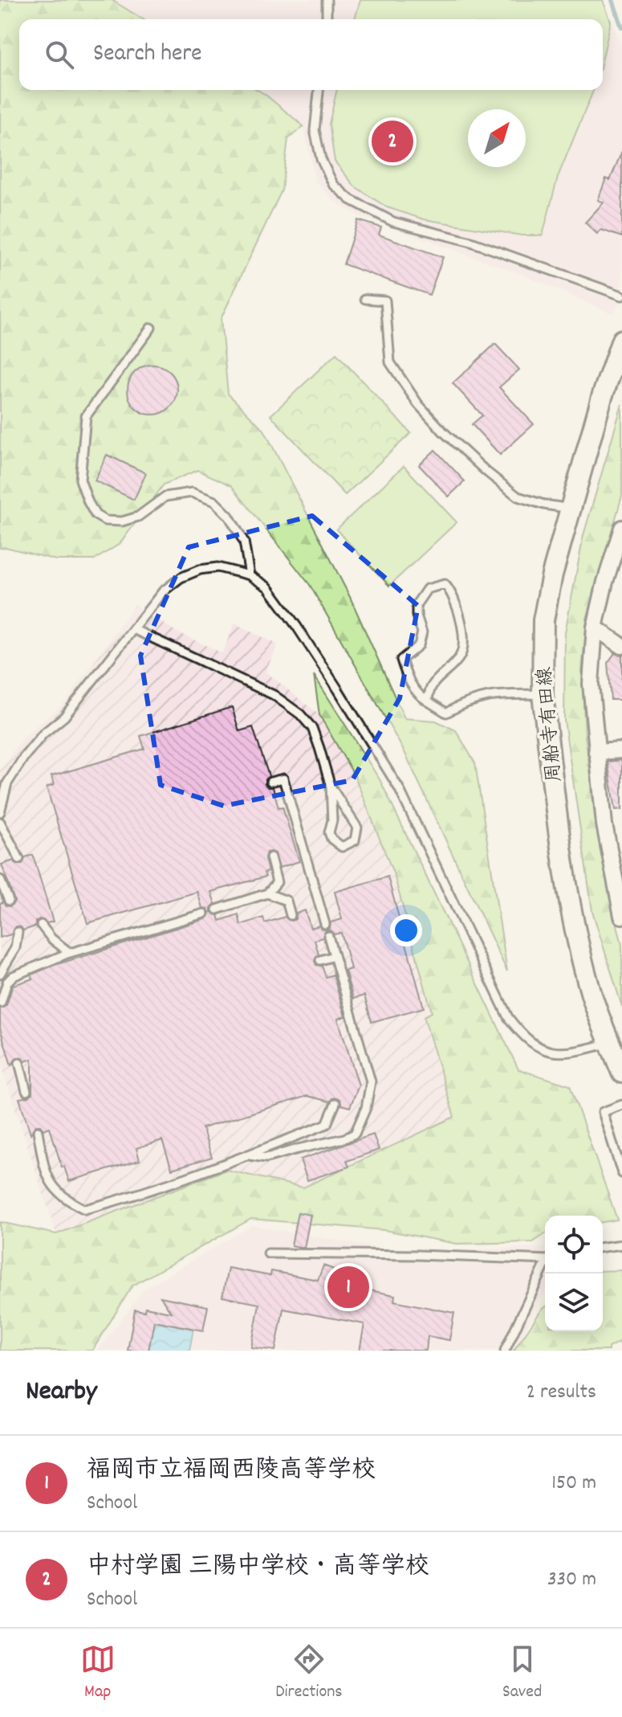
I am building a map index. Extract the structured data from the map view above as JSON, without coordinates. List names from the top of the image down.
{
  "streets": {
    "main road": ["周船寺有田線"]
  },
  "north": "top right",
  "page": {
    "search": "Search here",
    "pins": ["2", "1"],
    "heading": ["Nearby", "2 results"],
    "list": [
      {
        "mark": "1",
        "name": "福岡市立福岡西陵高等学校",
        "note": "School",
        "value": "150 m"
      },
      {
        "mark": "2",
        "name": "中村学園 三陽中学校・高等学校",
        "note": "School",
        "value": "330 m"
      }
    ],
    "nav": ["Map", "Directions", "Saved"]
  }
}
